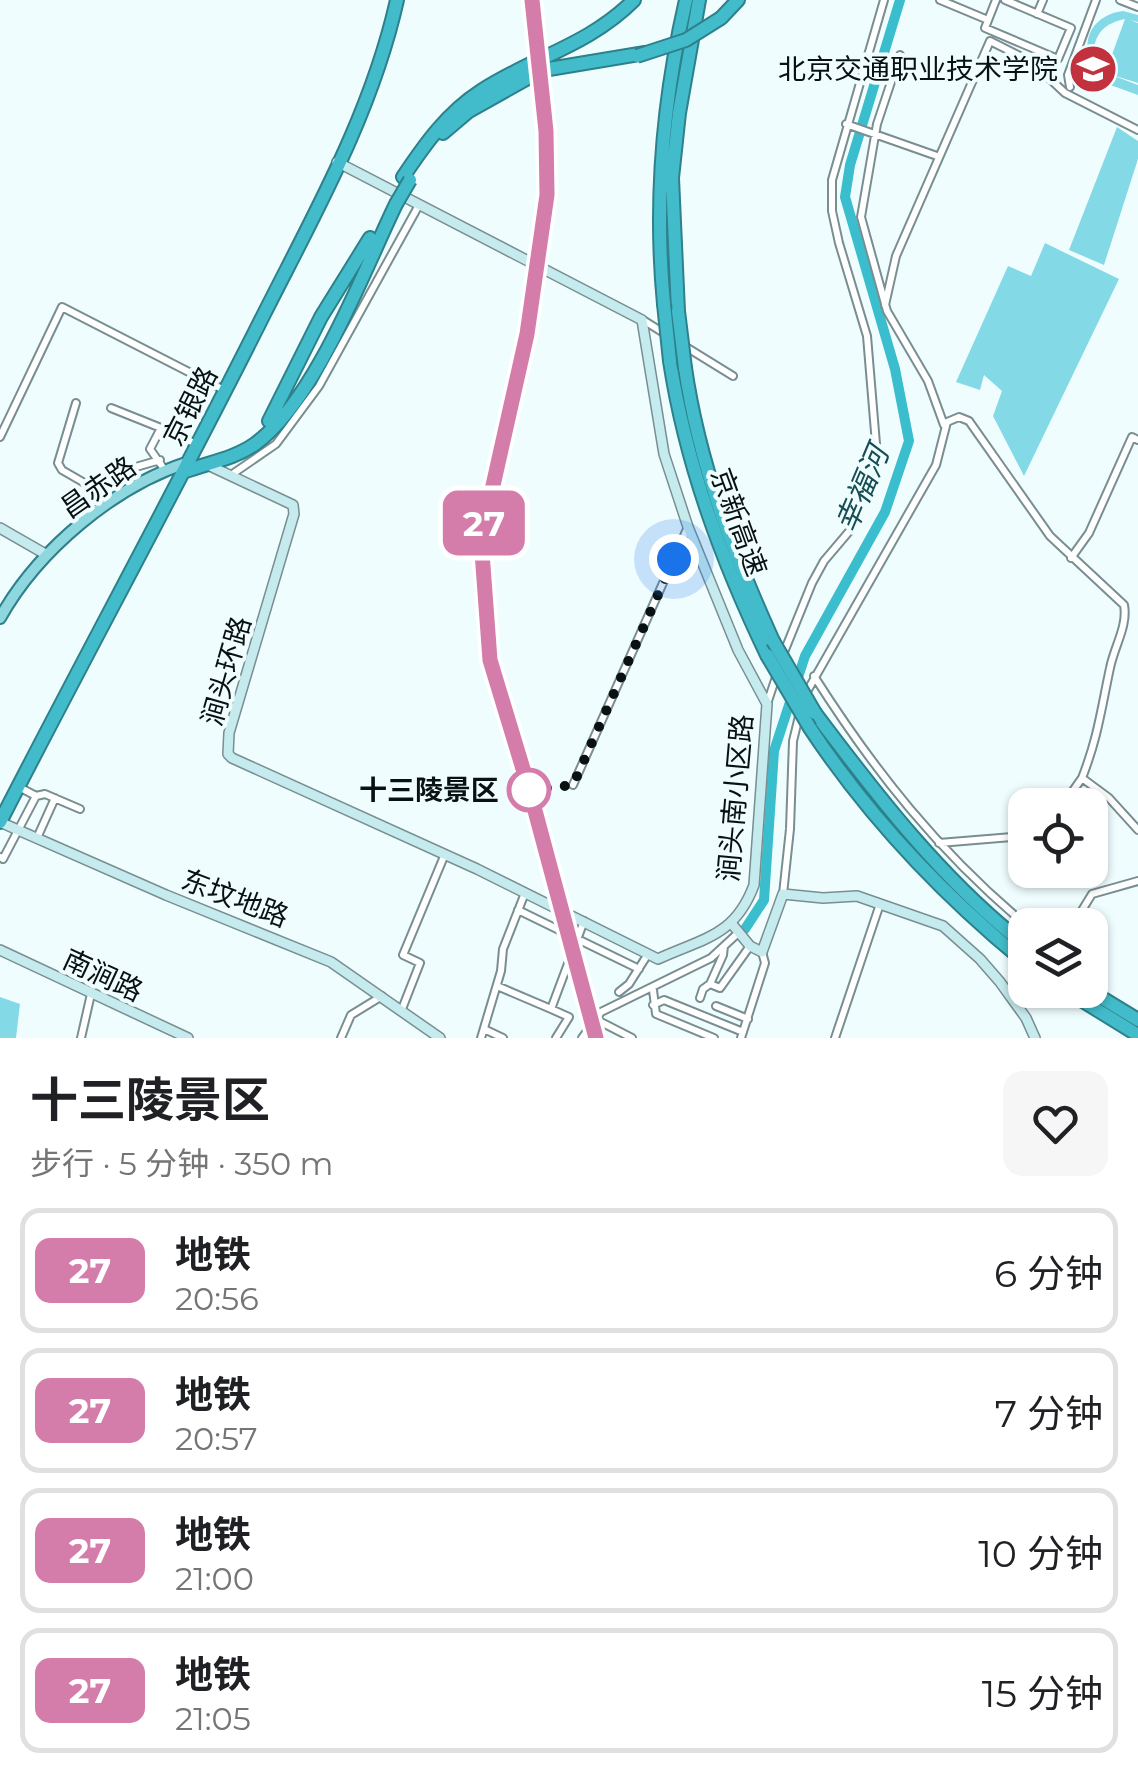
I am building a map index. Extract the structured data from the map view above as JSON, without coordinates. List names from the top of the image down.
{
  "streets": {
    "highway": ["京银路", "京新高速"],
    "main road": ["昌赤路"],
    "street": [
      "涧头环路",
      "涧头南小区路",
      "东坟地路",
      "南涧路"
    ]
  },
  "crossings": [
    ["京银路", "昌赤路"],
    ["京银路", "东坟地路"]
  ],
  "water": ["幸福河"],
  "places": {
    "school or university": ["北京交通职业技术学院"],
    "other": ["十三陵景区"]
  },
  "lines": ["metro line 27"],
  "page": {
    "on_map": "27",
    "heading": ["十三陵景区", "步行 · 5 分钟 · 350 m"],
    "list": [
      {
        "mark": "27",
        "name": "地铁",
        "note": "20:56",
        "value": "6 分钟"
      },
      {
        "mark": "27",
        "name": "地铁",
        "note": "20:57",
        "value": "7 分钟"
      },
      {
        "mark": "27",
        "name": "地铁",
        "note": "21:00",
        "value": "10 分钟"
      },
      {
        "mark": "27",
        "name": "地铁",
        "note": "21:05",
        "value": "15 分钟"
      }
    ]
  }
}
